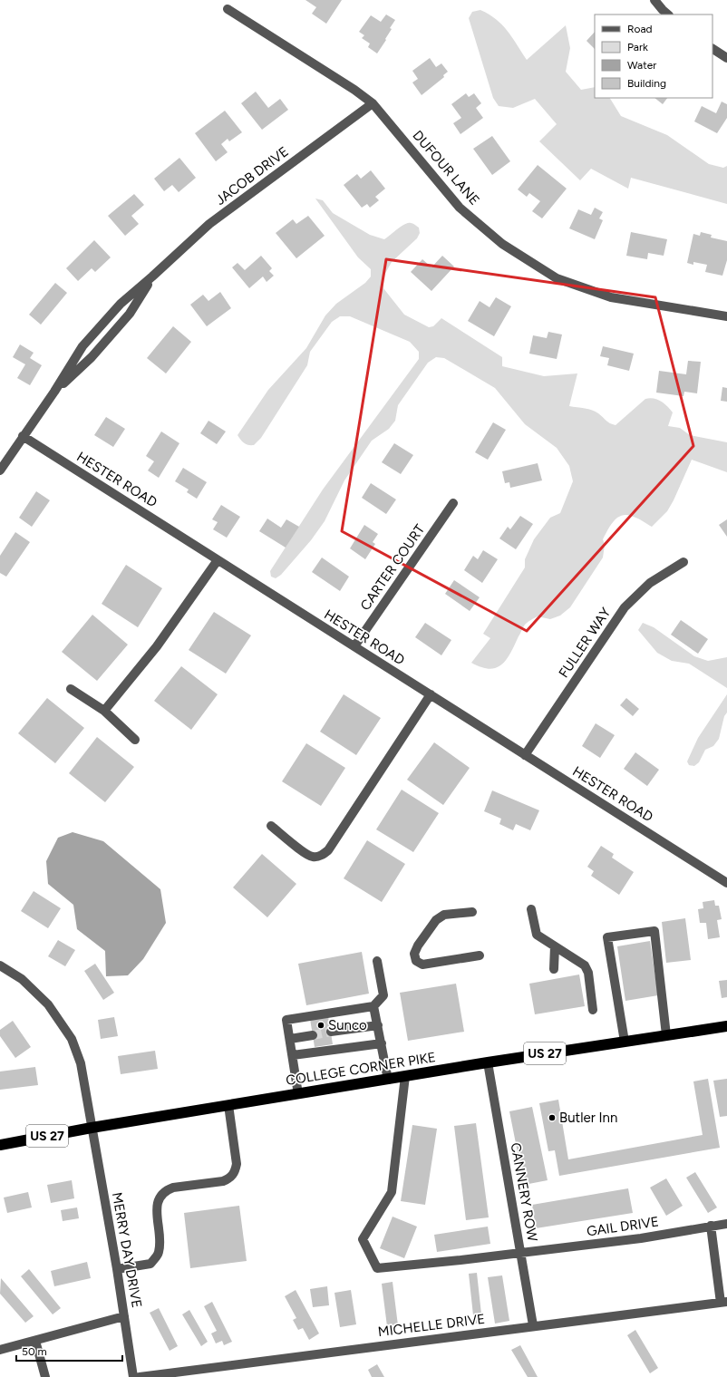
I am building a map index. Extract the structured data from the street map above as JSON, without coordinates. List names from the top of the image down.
{
  "streets": {
    "highway": ["US 27", "COLLEGE CORNER PIKE"],
    "street": [
      "DUFOUR LANE",
      "JACOB DRIVE",
      "HESTER ROAD",
      "CARTER COURT",
      "FULLER WAY",
      "CANNERY ROW",
      "GAIL DRIVE",
      "MERRY DAY DRIVE",
      "MICHELLE DRIVE"
    ]
  },
  "crossings": [
    ["DUFOUR LANE", "JACOB DRIVE"],
    ["JACOB DRIVE", "HESTER ROAD"],
    ["HESTER ROAD", "CARTER COURT"],
    ["HESTER ROAD", "FULLER WAY"],
    ["COLLEGE CORNER PIKE", "CANNERY ROW"],
    ["COLLEGE CORNER PIKE", "GAIL DRIVE"],
    ["COLLEGE CORNER PIKE", "MERRY DAY DRIVE"],
    ["CANNERY ROW", "GAIL DRIVE"],
    ["CANNERY ROW", "MICHELLE DRIVE"]
  ],
  "places": ["Sunco", "Butler Inn"],
  "legend": [
    "Road",
    "Park",
    "Water",
    "Building"
  ],
  "scale_bar": "50 m"
}
